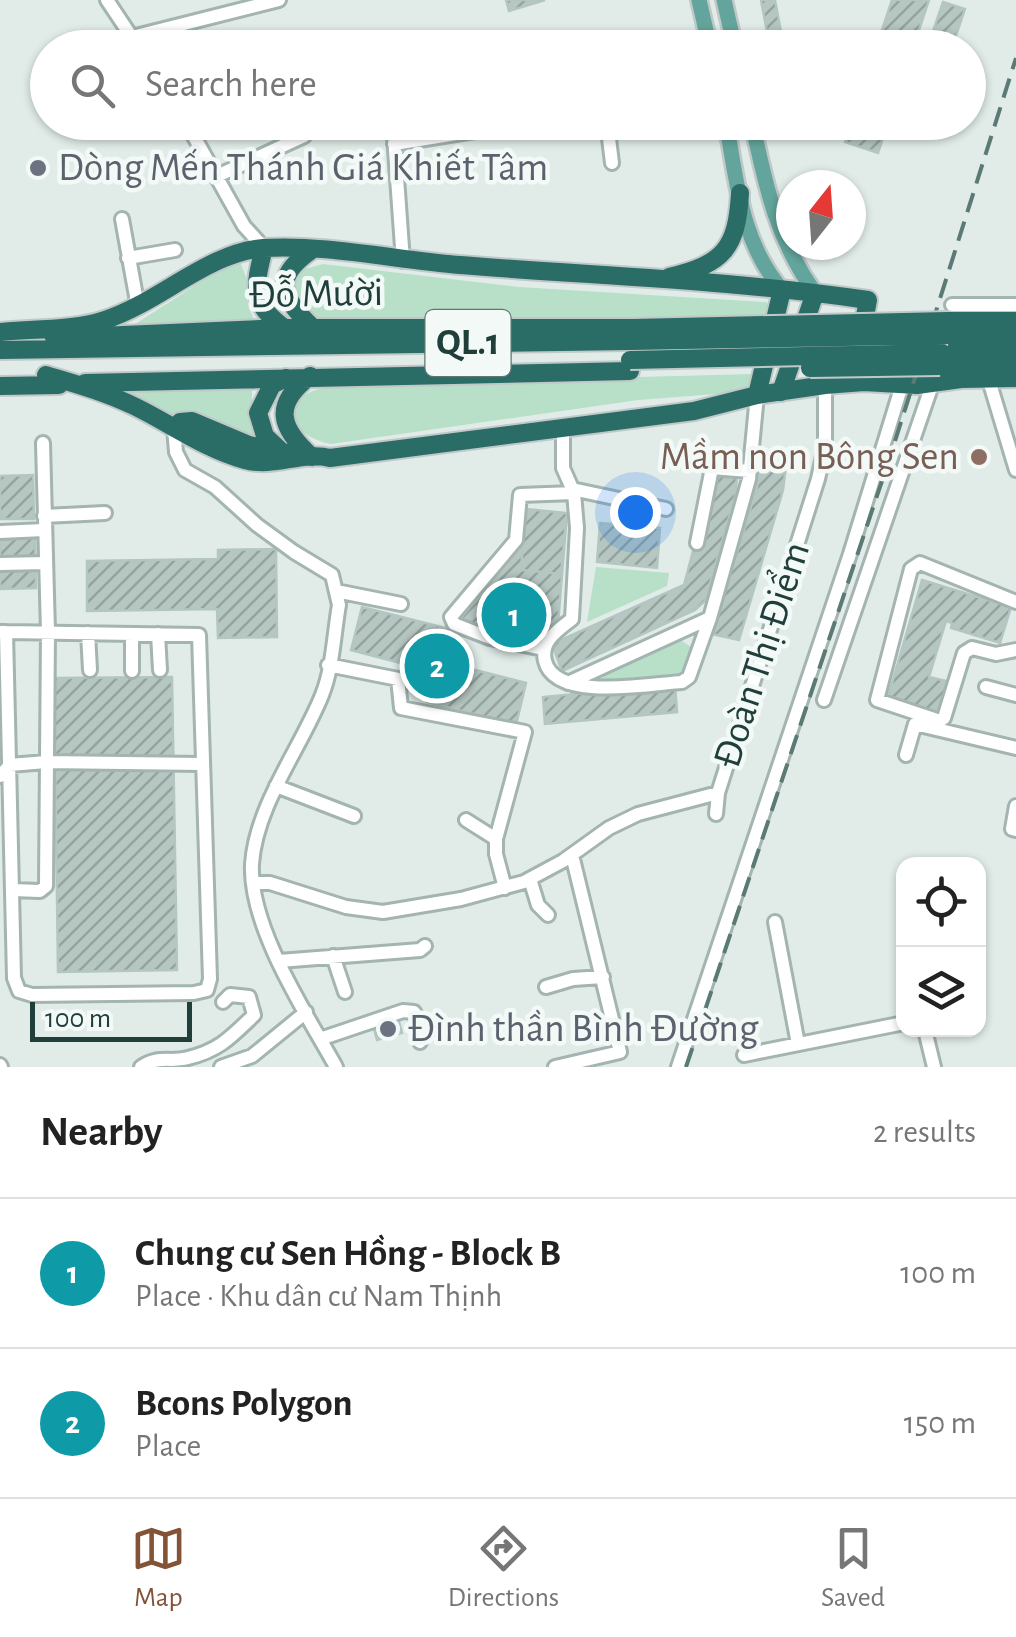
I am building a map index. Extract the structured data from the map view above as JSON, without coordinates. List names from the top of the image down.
{
  "streets": {
    "highway": ["Đỗ Mười", "QL.1"],
    "street": ["Đoàn Thị Điểm"]
  },
  "crossings": [
    ["Đỗ Mười", "QL.1"],
    ["QL.1", "Đoàn Thị Điểm"]
  ],
  "places": ["Dòng Mến Thánh Giá Khiết Tâm", "Mầm non Bông Sen", "Đình thần Bình Đường"],
  "scale_bar": "100 m",
  "north": "top",
  "page": {
    "search": "Search here",
    "pins": ["1", "2"],
    "scale": "100 m",
    "heading": ["Nearby", "2 results"],
    "list": [
      {
        "mark": "1",
        "name": "Chung cư Sen Hồng - Block B",
        "note": "Place · Khu dân cư Nam Thịnh",
        "value": "100 m"
      },
      {
        "mark": "2",
        "name": "Bcons Polygon",
        "note": "Place",
        "value": "150 m"
      }
    ],
    "nav": ["Map", "Directions", "Saved"]
  }
}
